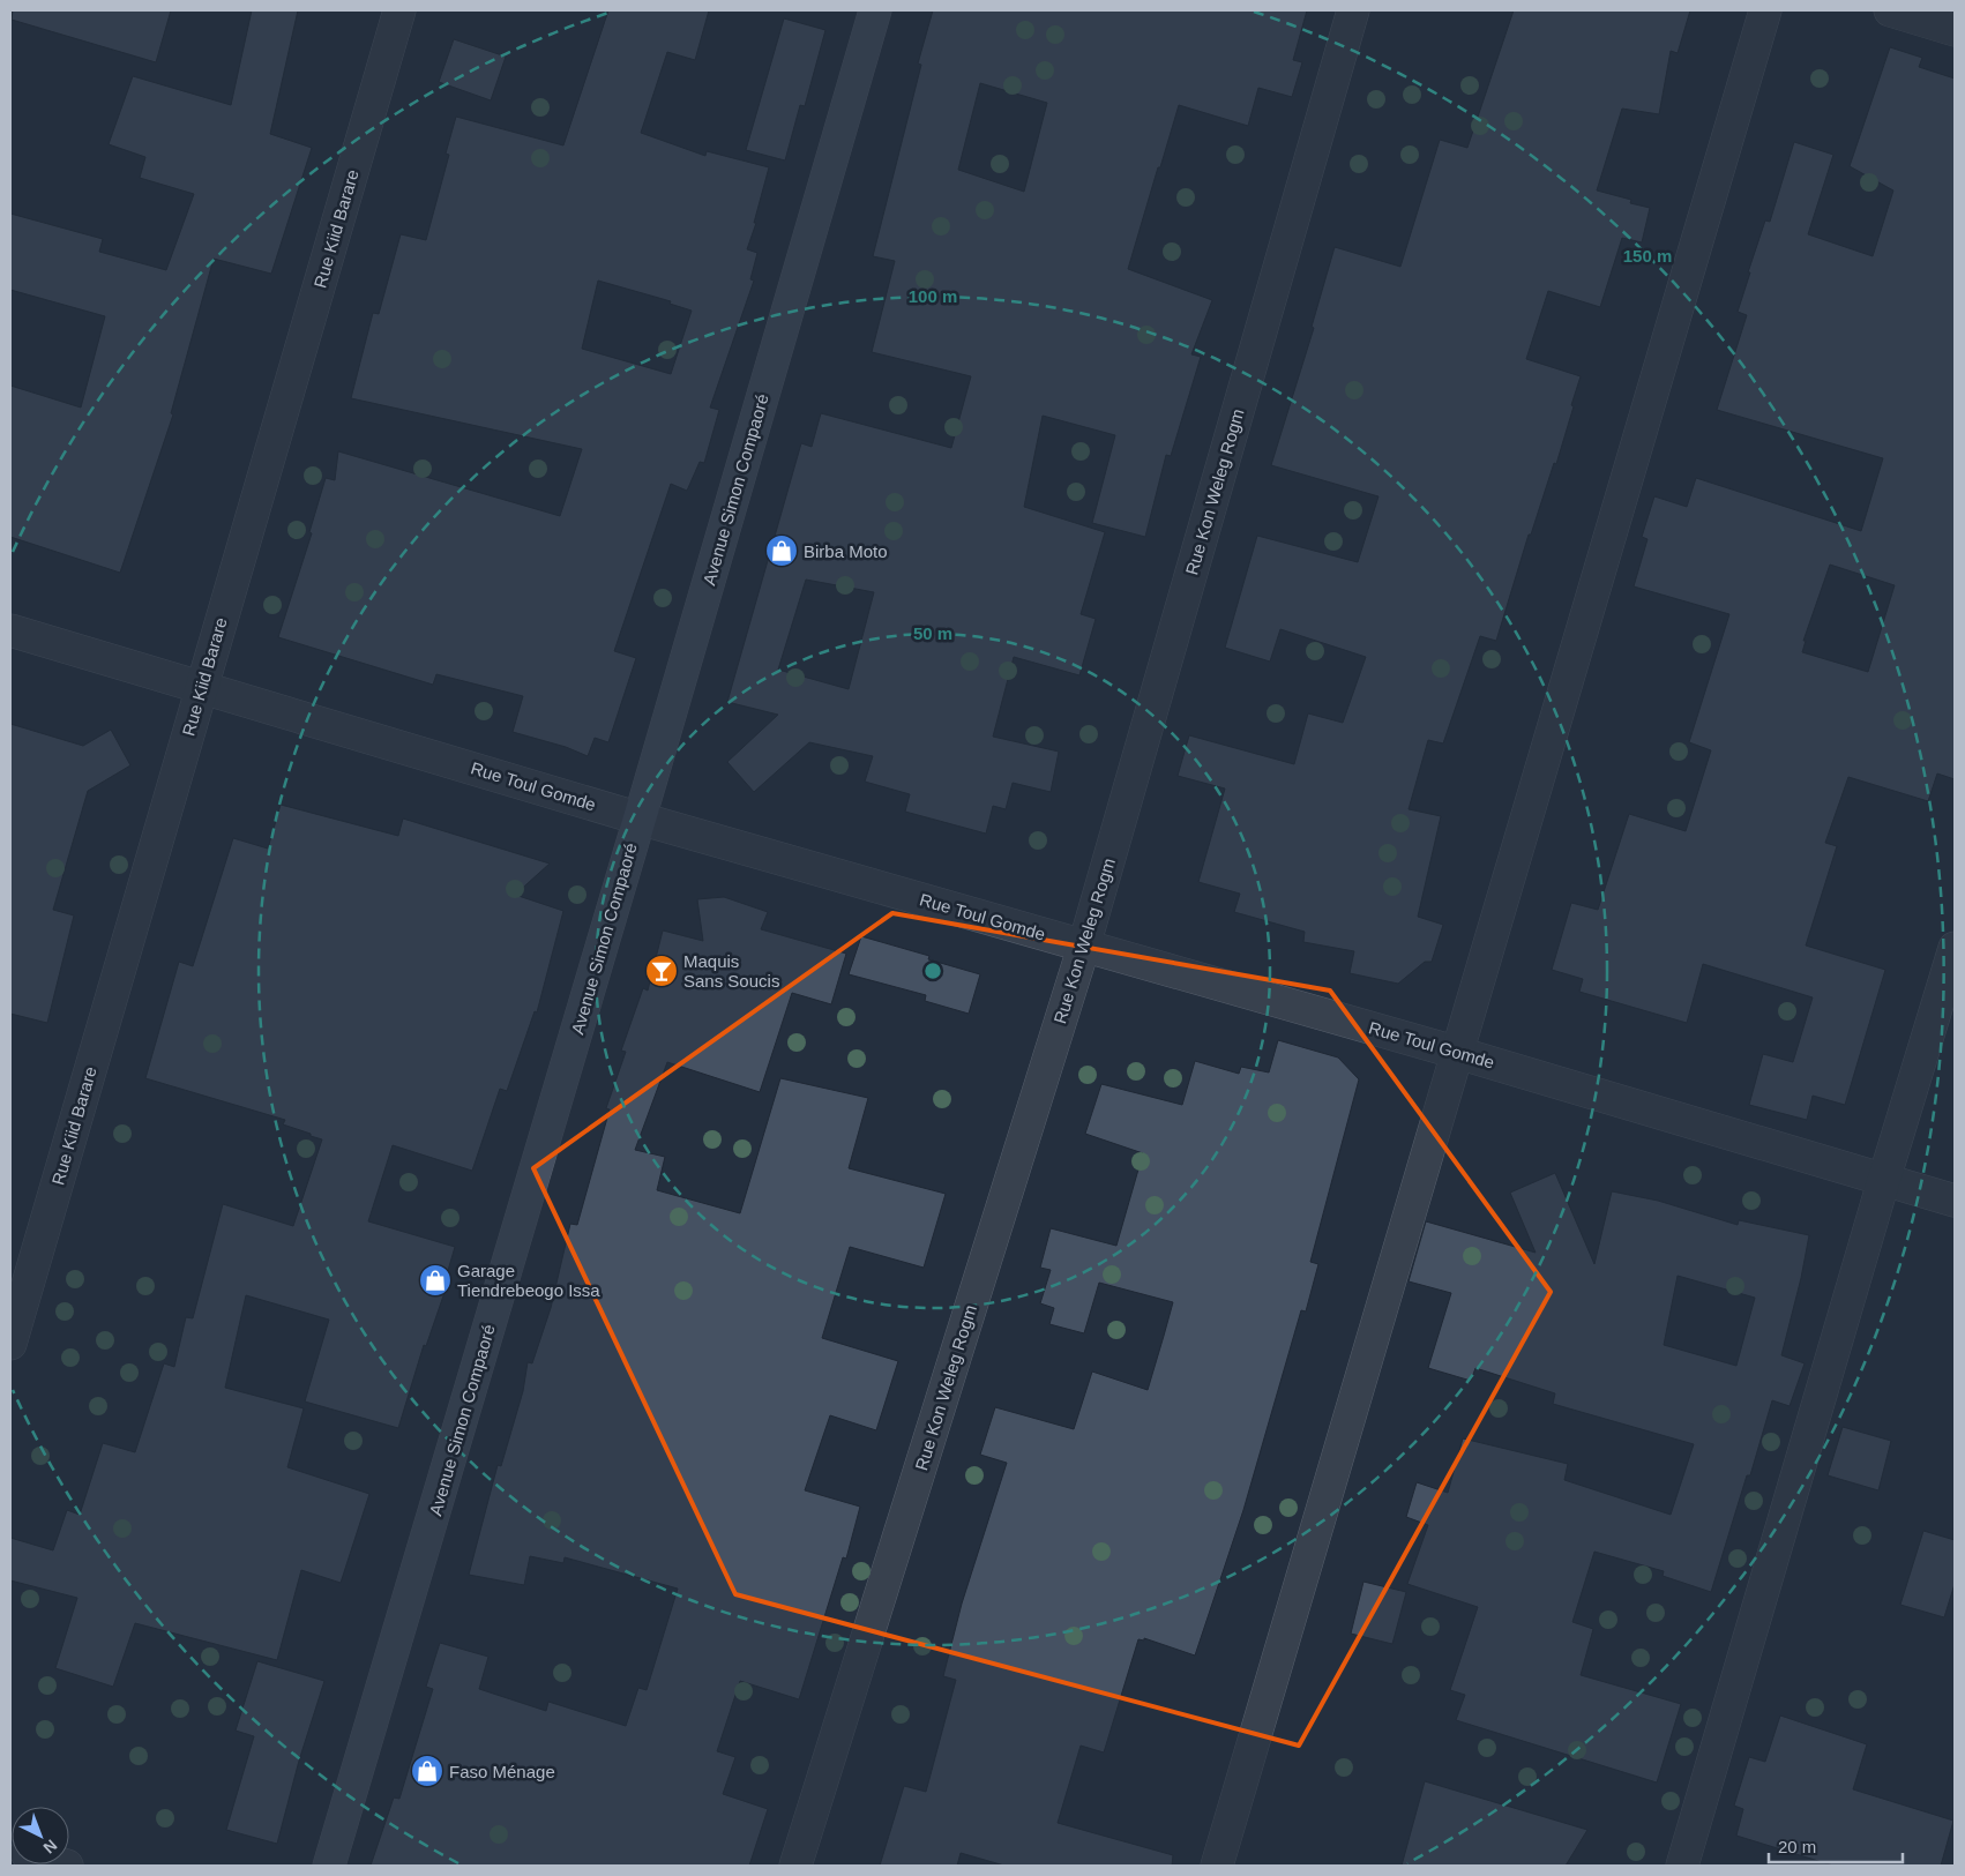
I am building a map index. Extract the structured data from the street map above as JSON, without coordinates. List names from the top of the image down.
{
  "streets": {
    "street": [
      "Rue Kiid Barare",
      "Avenue Simon Compaoré",
      "Rue Kon Weleg Rogm",
      "Rue Toul Gomde"
    ]
  },
  "crossings": [
    ["Rue Kiid Barare", "Rue Toul Gomde"],
    ["Avenue Simon Compaoré", "Rue Toul Gomde"],
    ["Rue Kon Weleg Rogm", "Rue Toul Gomde"]
  ],
  "places": {
    "shop": ["Birba Moto", "Garage Tiendrebeogo Issa", "Faso Ménage"],
    "bar": ["Maquis Sans Soucis"]
  },
  "scale_bar": "20 m",
  "north": "bottom right",
  "rings": ["150 m", "100 m", "50 m"]
}
